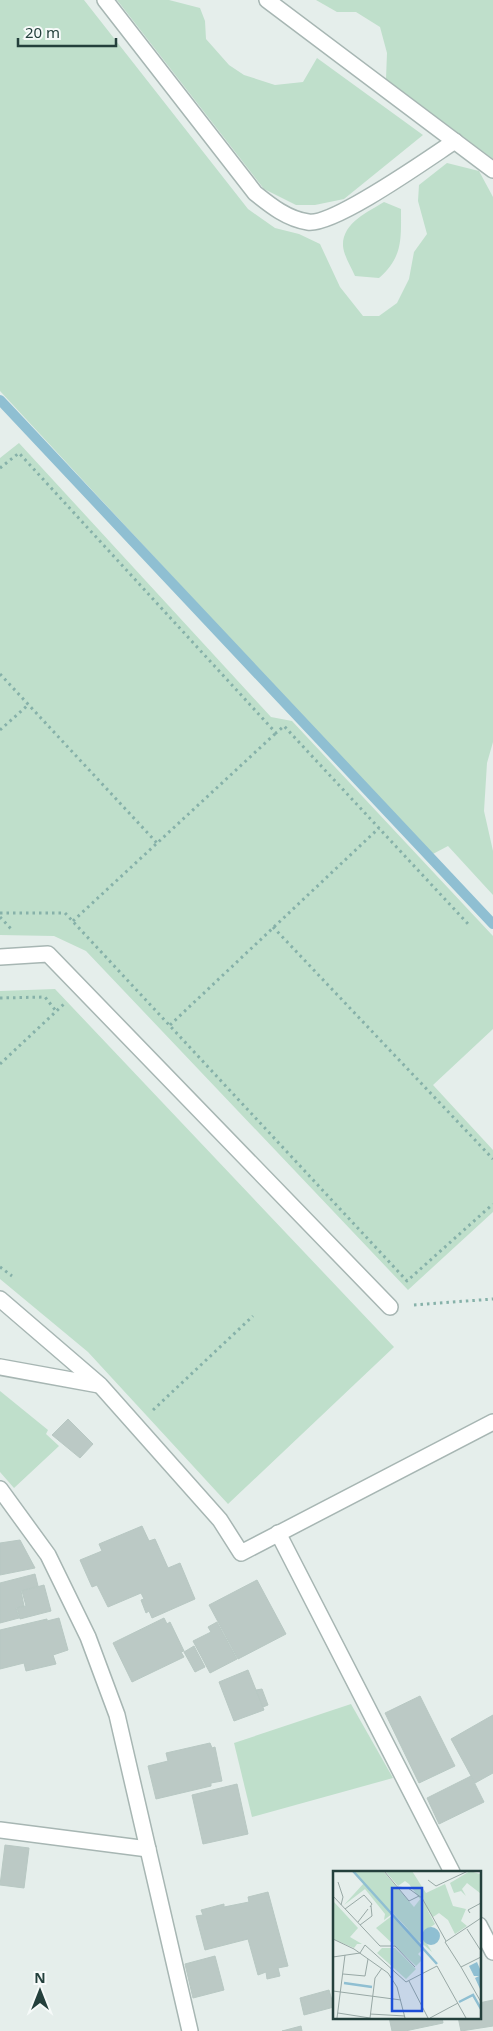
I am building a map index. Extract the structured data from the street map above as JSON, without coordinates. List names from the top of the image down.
{
  "scale_bar": "20 m",
  "north": "top"
}
